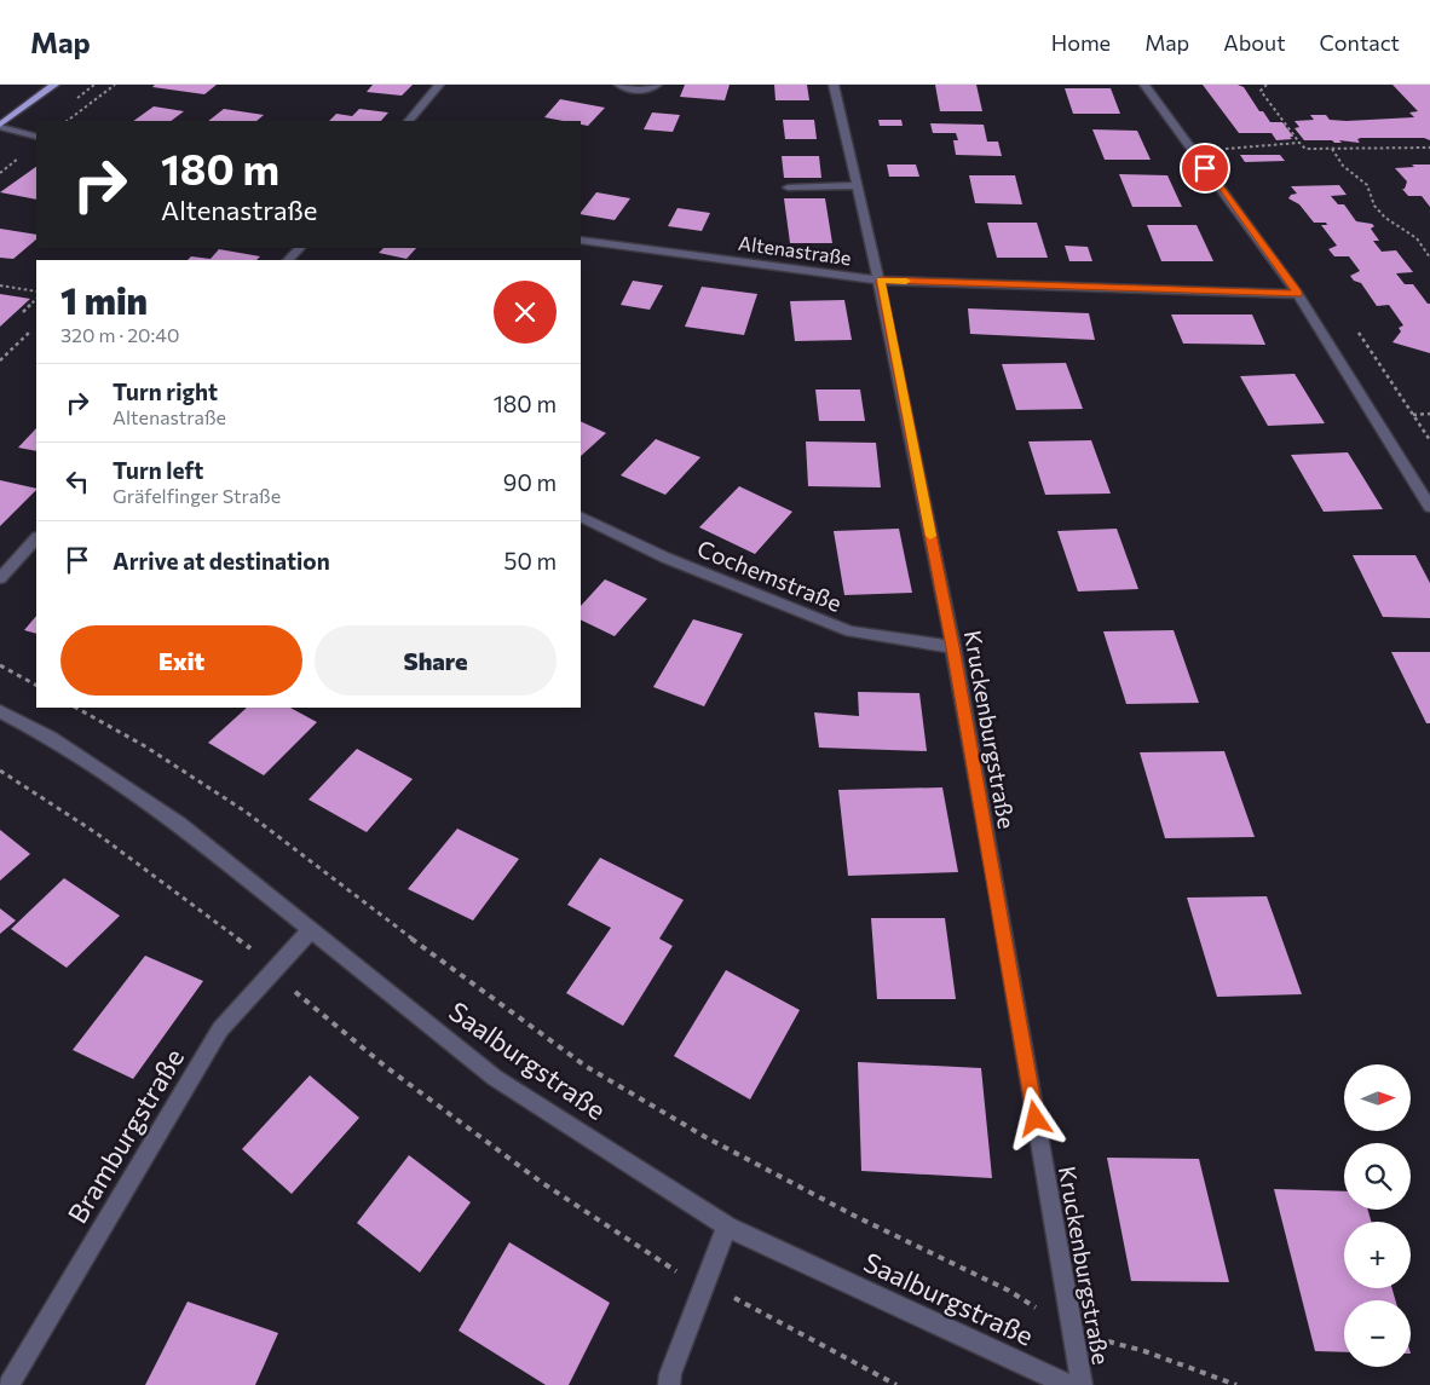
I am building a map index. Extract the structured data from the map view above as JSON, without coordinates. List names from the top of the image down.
{
  "streets": {
    "street": [
      "Altenastraße",
      "Cochemstraße",
      "Kruckenburgstraße",
      "Saalburgstraße",
      "Bramburgstraße"
    ]
  },
  "crossings": [
    ["Altenastraße", "Kruckenburgstraße"],
    ["Cochemstraße", "Kruckenburgstraße"],
    ["Saalburgstraße", "Bramburgstraße"]
  ],
  "north": "right",
  "page": {
    "header": "Map",
    "nav": [
      "Home",
      "Map",
      "About",
      "Contact"
    ],
    "turn": ["180 m", "Altenastraße"],
    "heading": ["1 min", "320 m · 20:40"],
    "list": [
      {
        "name": "Turn right",
        "note": "Altenastraße",
        "value": "180 m"
      },
      {
        "name": "Turn left",
        "note": "Gräfelfinger Straße",
        "value": "90 m"
      },
      {
        "name": "Arrive at destination",
        "value": "50 m"
      }
    ],
    "buttons": ["Exit", "Share"],
    "map_buttons": ["+", "−"]
  }
}
